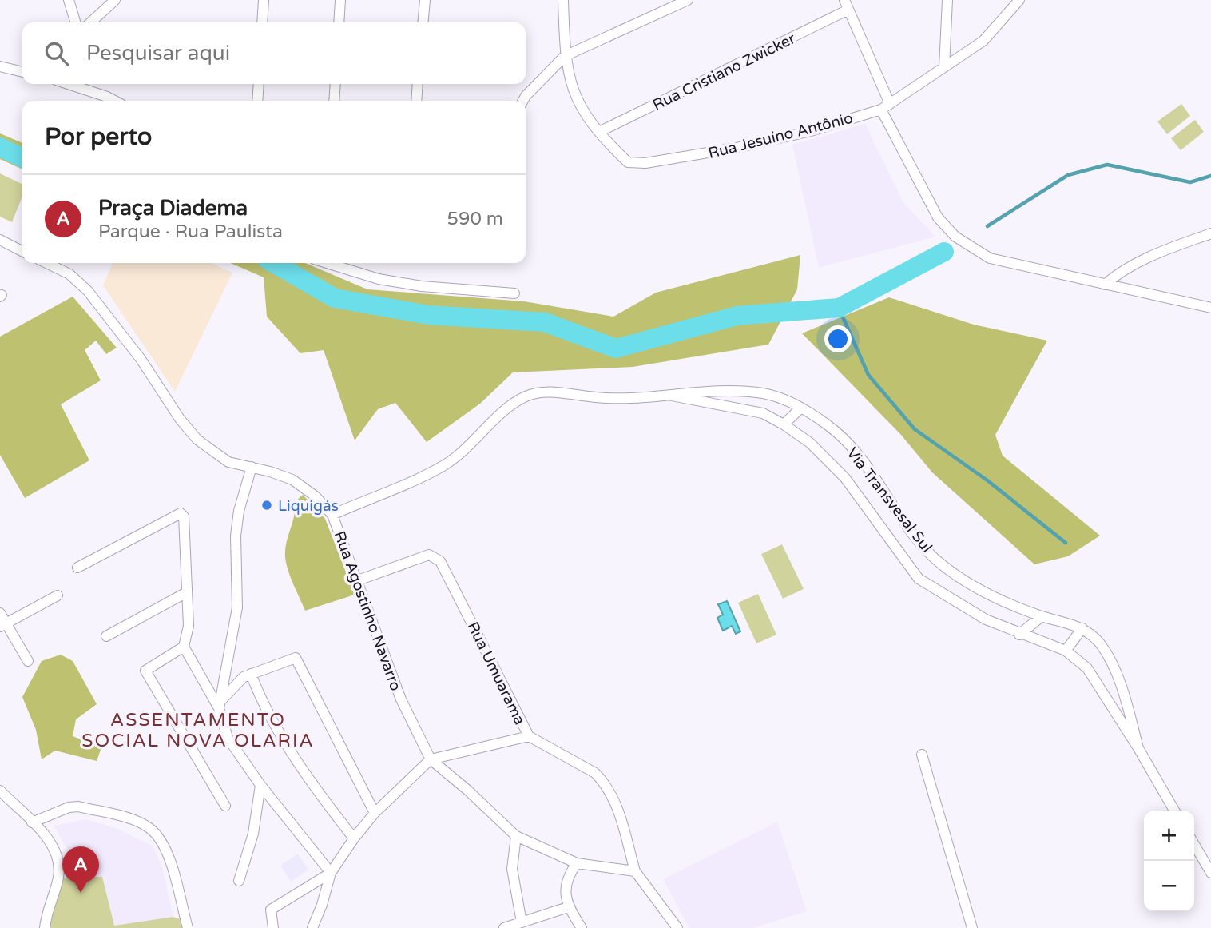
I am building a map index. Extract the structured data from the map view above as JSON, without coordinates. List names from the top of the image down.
{
  "streets": {
    "street": [
      "Rua Cristiano Zwicker",
      "Rua Jesuíno Antônio",
      "Via Transvesal Sul",
      "Rua Agostinho Navarro",
      "Rua Umuarama"
    ]
  },
  "crossings": [
    ["Rua Cristiano Zwicker", "Rua Jesuíno Antônio"],
    ["Via Transvesal Sul", "Rua Agostinho Navarro"],
    ["Rua Agostinho Navarro", "Rua Umuarama"]
  ],
  "districts": ["ASSENTAMENTO SOCIAL NOVA OLARIA"],
  "places": ["Liquigás"],
  "page": {
    "search": "Pesquisar aqui",
    "heading": "Por perto",
    "list": [
      {
        "mark": "A",
        "name": "Praça Diadema",
        "note": "Parque · Rua Paulista",
        "value": "590 m"
      }
    ],
    "map_buttons": ["+", "−"],
    "pins": "A"
  }
}
